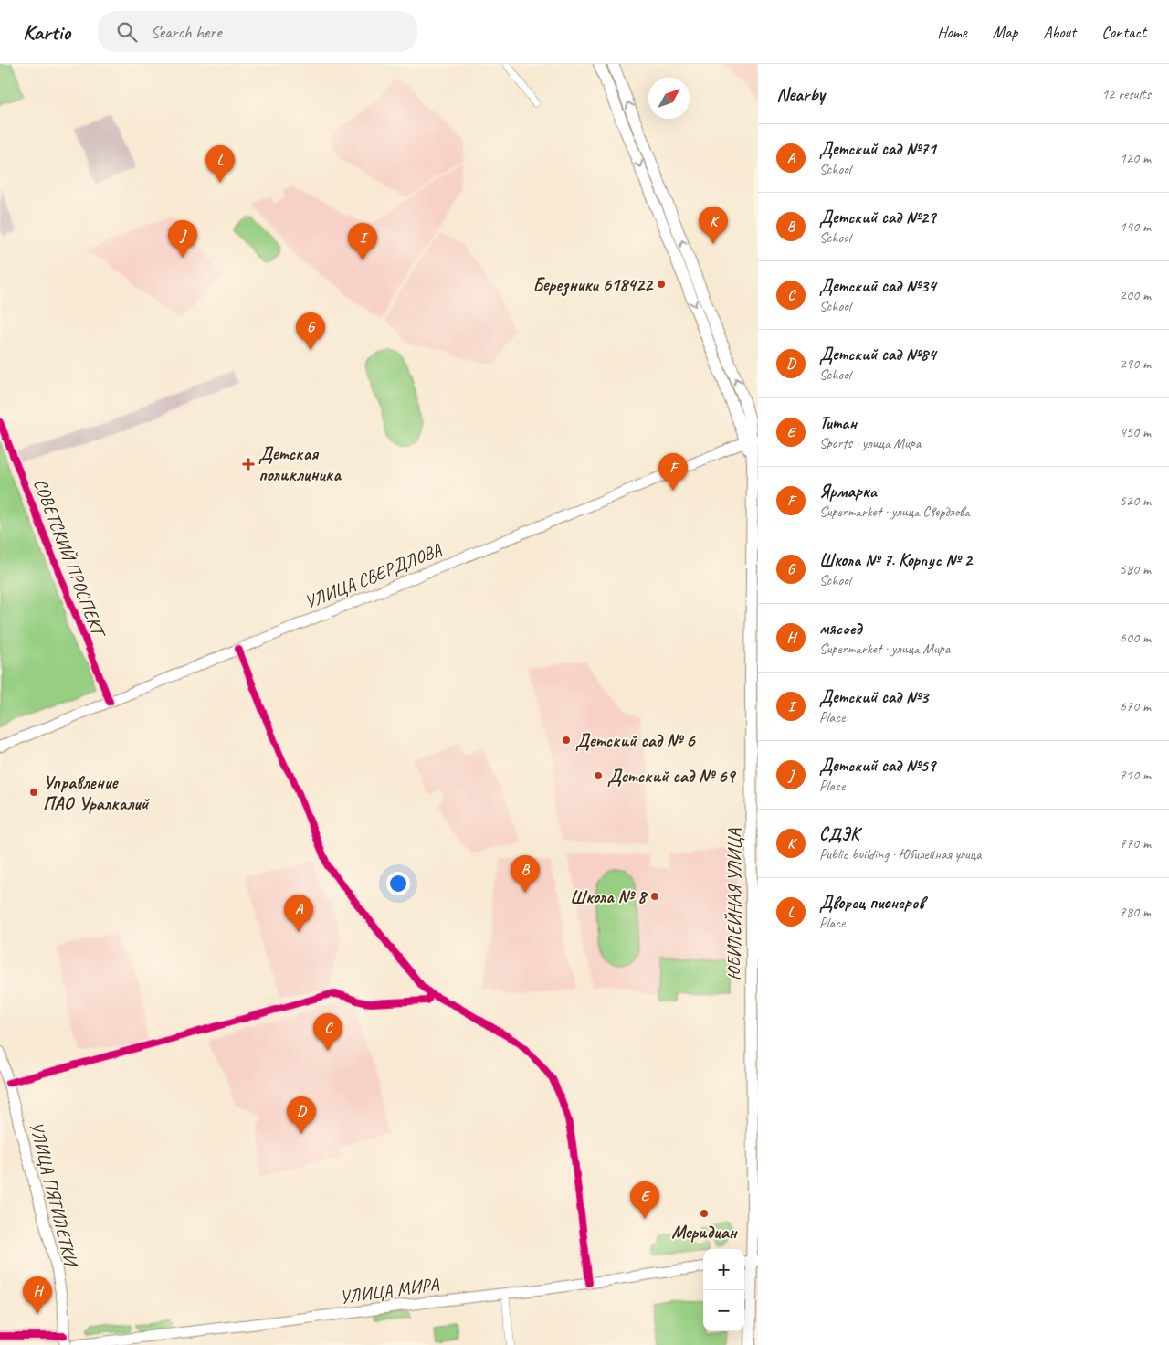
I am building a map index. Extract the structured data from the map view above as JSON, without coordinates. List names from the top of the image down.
{
  "streets": {
    "main road": [
      "УЛИЦА СВЕРДЛОВА",
      "ЮБИЛЕЙНАЯ УЛИЦА",
      "УЛИЦА ПЯТИЛЕТКИ",
      "УЛИЦА МИРА"
    ],
    "street": ["СОВЕТСКИЙ ПРОСПЕКТ"]
  },
  "crossings": [
    ["СОВЕТСКИЙ ПРОСПЕКТ", "УЛИЦА СВЕРДЛОВА"],
    ["УЛИЦА СВЕРДЛОВА", "ЮБИЛЕЙНАЯ УЛИЦА"]
  ],
  "places": {
    "other": [
      "Березники 618422",
      "Детский сад № 6",
      "Детский сад № 69",
      "Управление ПАО Уралкалий",
      "Школа № 8",
      "Меридиан"
    ],
    "health": ["Детская поликлиника"]
  },
  "north": "top right",
  "page": {
    "header": "Kartio",
    "search": "Search here",
    "nav": [
      "Home",
      "Map",
      "About",
      "Contact"
    ],
    "heading": ["Nearby", "12 results"],
    "list": [
      {
        "mark": "A",
        "name": "Детский сад №71",
        "note": "School",
        "value": "120 m"
      },
      {
        "mark": "B",
        "name": "Детский сад №29",
        "note": "School",
        "value": "140 m"
      },
      {
        "mark": "C",
        "name": "Детский сад №34",
        "note": "School",
        "value": "200 m"
      },
      {
        "mark": "D",
        "name": "Детский сад №84",
        "note": "School",
        "value": "290 m"
      },
      {
        "mark": "E",
        "name": "Титан",
        "note": "Sports · улица Мира",
        "value": "450 m"
      },
      {
        "mark": "F",
        "name": "Ярмарка",
        "note": "Supermarket · улица Свердлова",
        "value": "520 m"
      },
      {
        "mark": "G",
        "name": "Школа № 7. Корпус № 2",
        "note": "School",
        "value": "580 m"
      },
      {
        "mark": "H",
        "name": "мясоед",
        "note": "Supermarket · улица Мира",
        "value": "600 m"
      },
      {
        "mark": "I",
        "name": "Детский сад №3",
        "note": "Place",
        "value": "670 m"
      },
      {
        "mark": "J",
        "name": "Детский сад №59",
        "note": "Place",
        "value": "710 m"
      },
      {
        "mark": "K",
        "name": "СДЭК",
        "note": "Public building · Юбилейная улица",
        "value": "770 m"
      },
      {
        "mark": "L",
        "name": "Дворец пионеров",
        "note": "Place",
        "value": "780 m"
      }
    ],
    "pins": [
      "L",
      "K",
      "J",
      "I",
      "G",
      "F",
      "B",
      "A",
      "C",
      "D",
      "E",
      "H"
    ],
    "map_buttons": ["+", "−"]
  }
}
